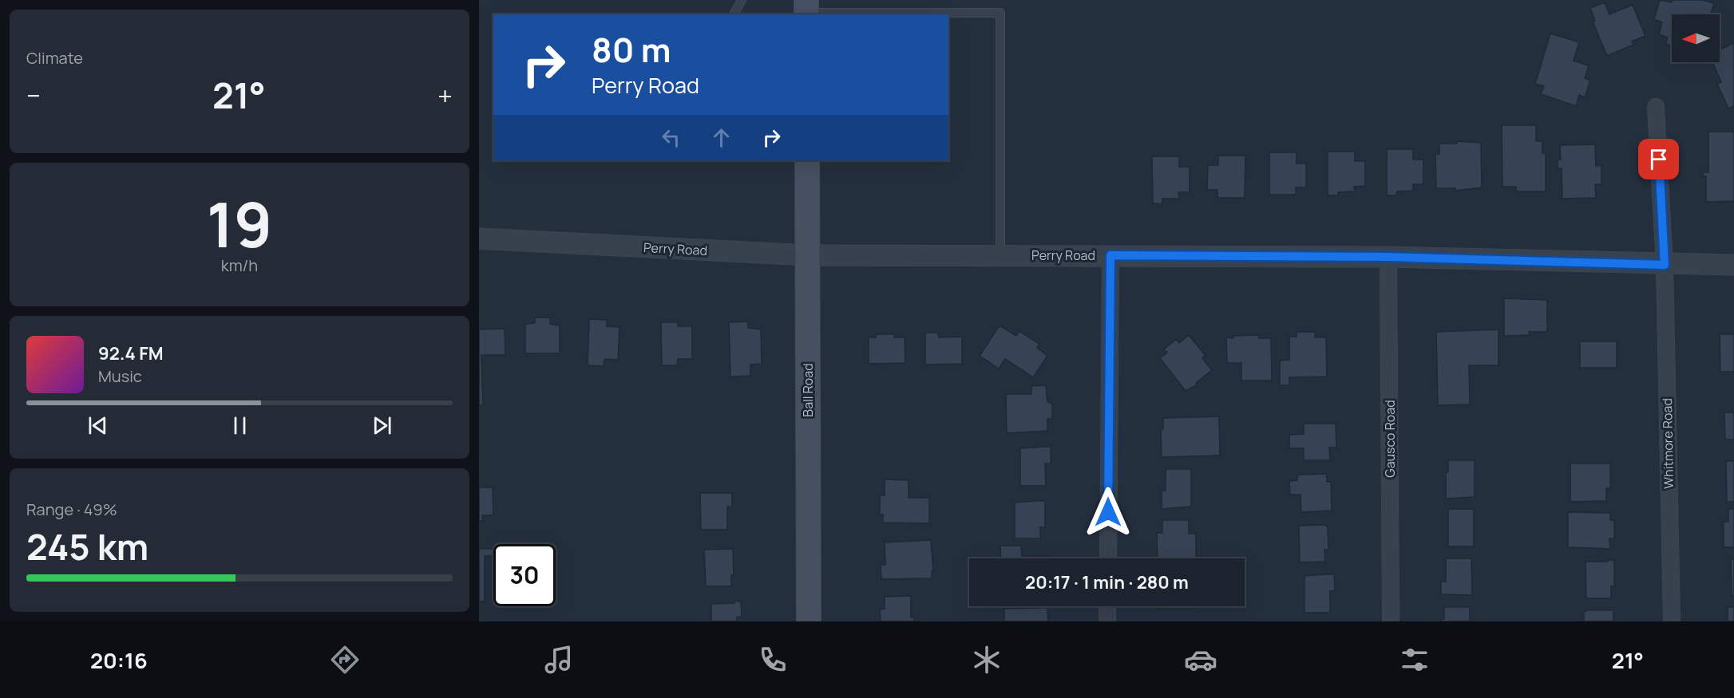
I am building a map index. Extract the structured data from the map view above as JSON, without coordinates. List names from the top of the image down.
{
  "streets": {
    "main road": ["Ball Road"],
    "street": ["Perry Road", "Gausco Road", "Whitmore Road"]
  },
  "crossings": [
    ["Perry Road", "Ball Road"],
    ["Perry Road", "Gausco Road"],
    ["Perry Road", "Whitmore Road"]
  ],
  "north": "left",
  "page": {
    "tile": [
      "Climate",
      ["19", "km/h"],
      ["Range · 49%", "245 km"]
    ],
    "turn": ["80 m", "Perry Road"],
    "heat": ["−", "21°", "+"],
    "song": ["92.4 FM", "Music"],
    "limit": "30",
    "trip": "20:17 · 1 min · 280 m",
    "tabs": ["20:16", "21°"]
  }
}
